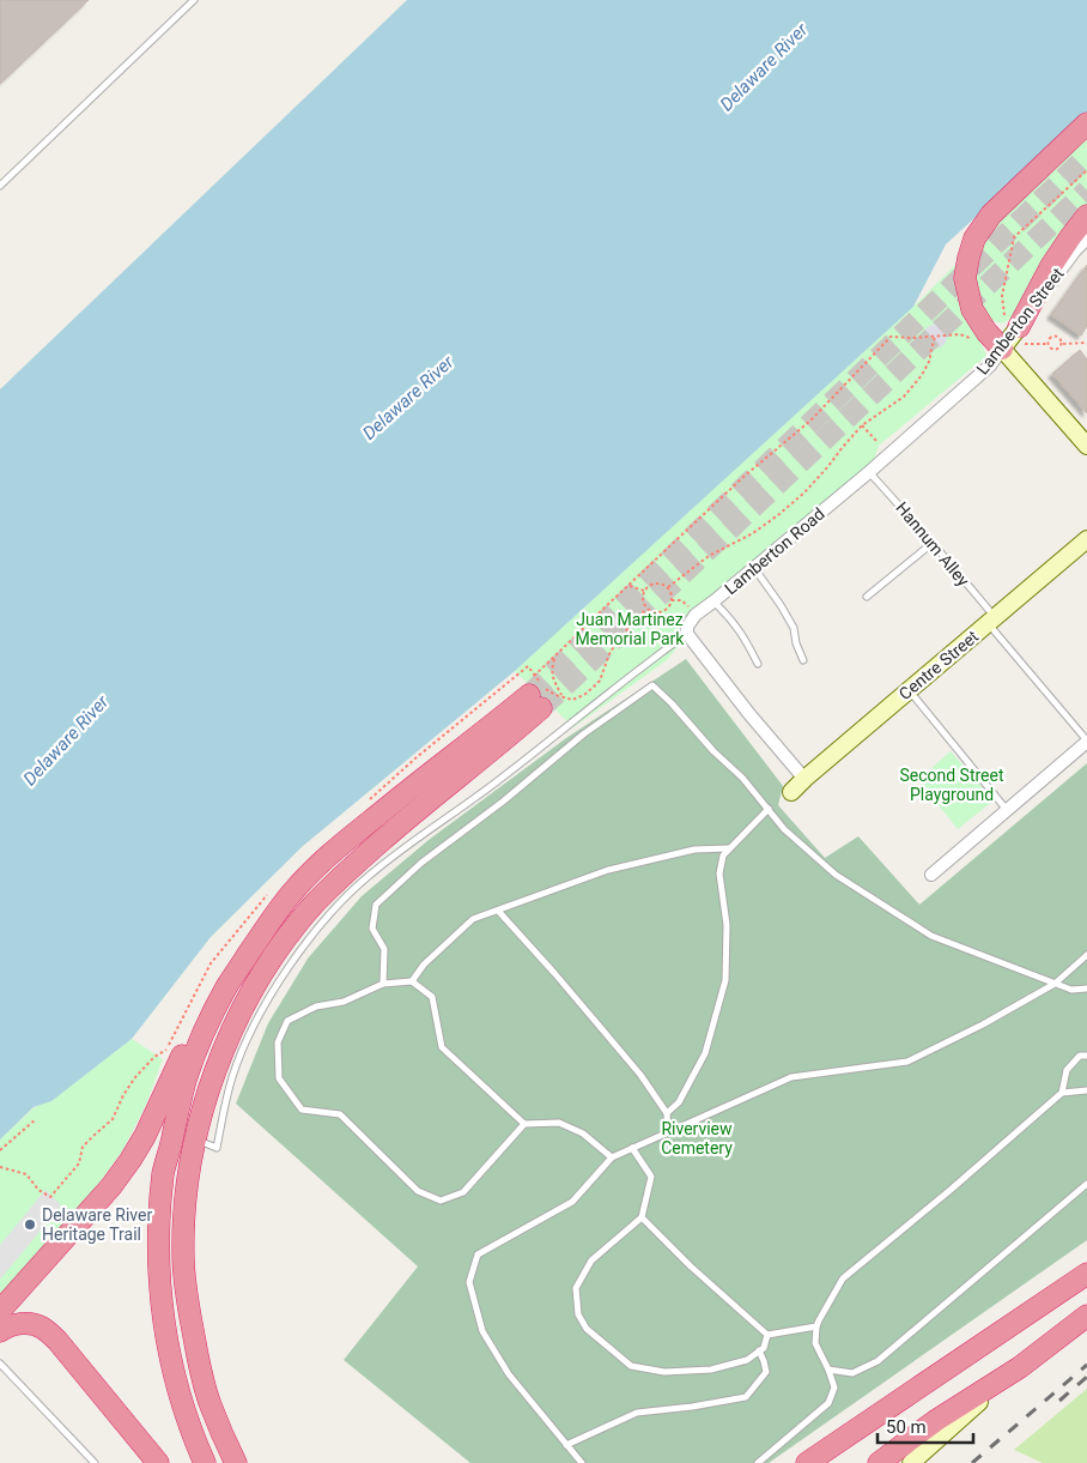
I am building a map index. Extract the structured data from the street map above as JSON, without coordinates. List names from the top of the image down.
{
  "streets": {
    "street": ["Lamberton Street", "Lamberton Road", "Centre Street"],
    "lane": ["Hannum Alley"]
  },
  "crossings": [
    ["Lamberton Street", "Hannum Alley"],
    ["Lamberton Street", "Lamberton Road"],
    ["Hannum Alley", "Lamberton Road"],
    ["Hannum Alley", "Centre Street"]
  ],
  "water": ["Delaware River"],
  "parks": ["Juan Martinez Memorial Park", "Second Street Playground", "Riverview Cemetery"],
  "places": ["Delaware River Heritage Trail"],
  "scale_bar": "50 m"
}
